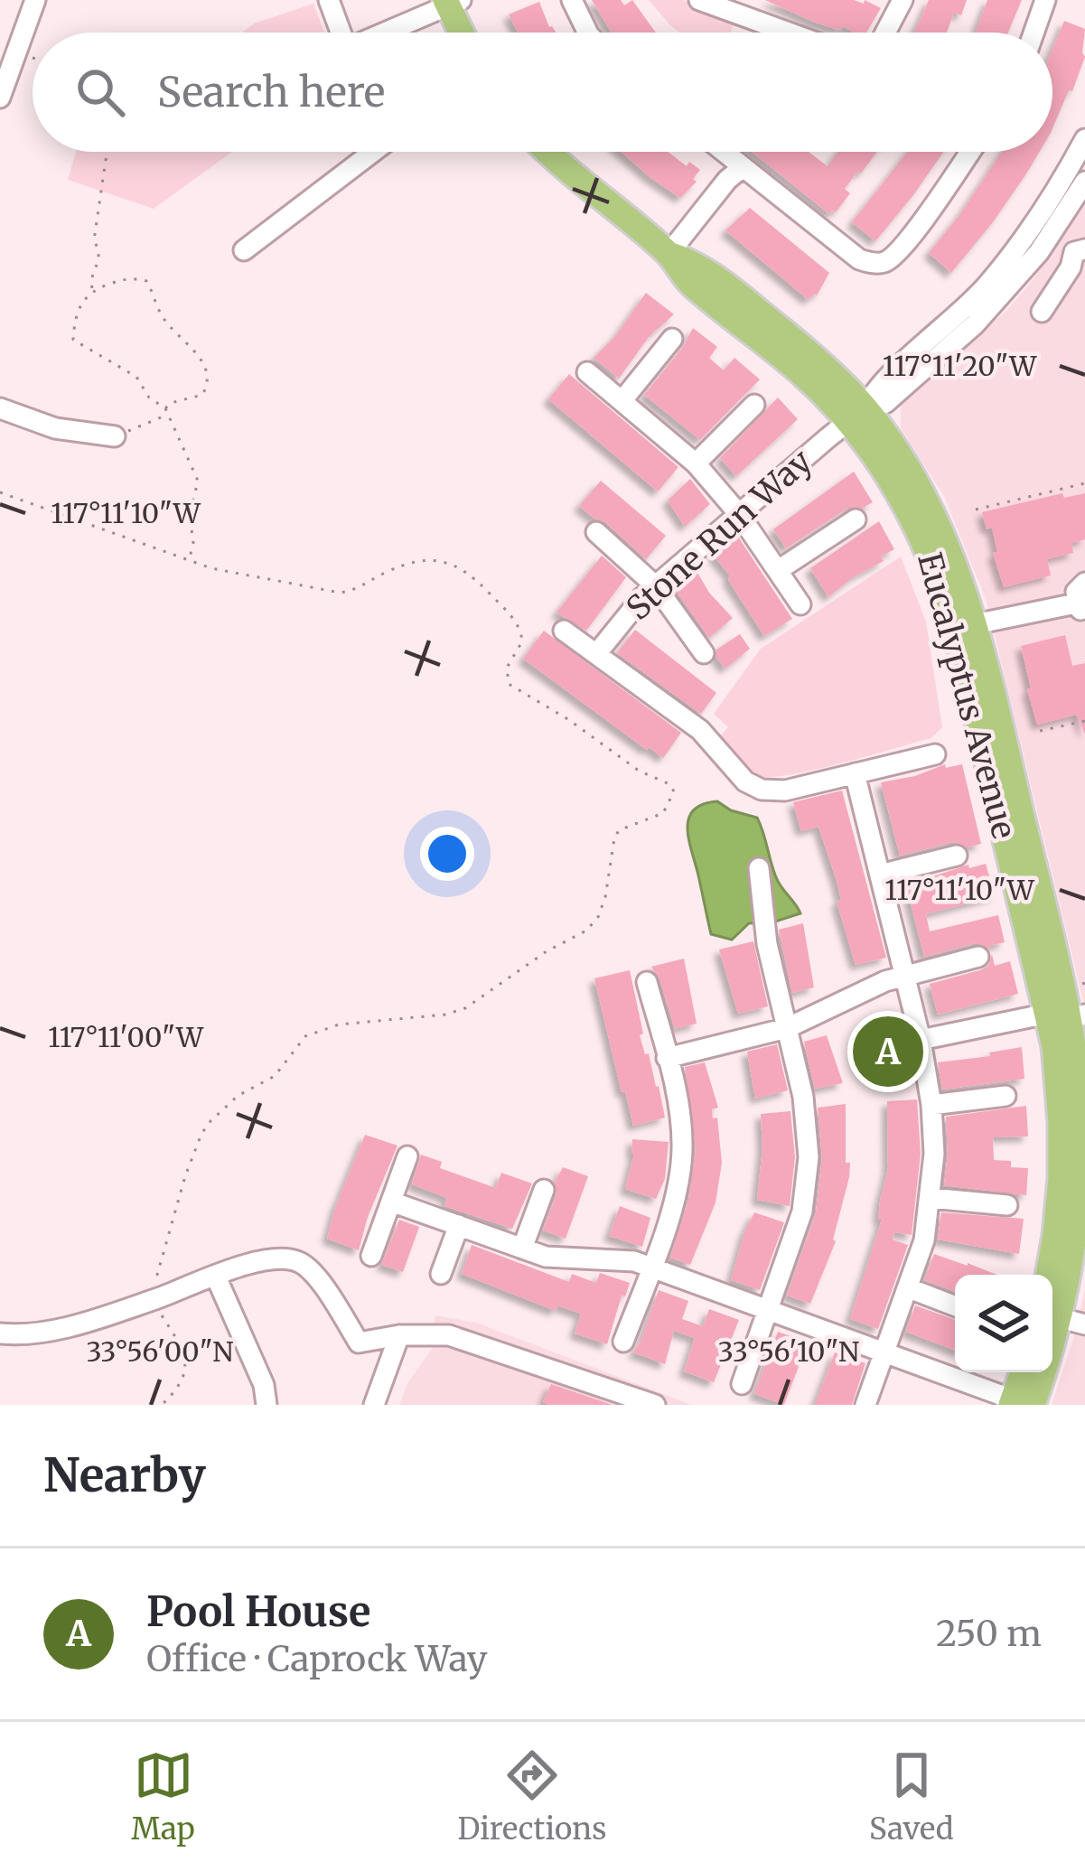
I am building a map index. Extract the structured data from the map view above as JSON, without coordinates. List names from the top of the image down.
{
  "streets": {
    "main road": ["Eucalyptus Avenue"],
    "street": ["Stone Run Way"]
  },
  "crossings": [
    ["Stone Run Way", "Eucalyptus Avenue"]
  ],
  "page": {
    "search": "Search here",
    "pins": "A",
    "heading": "Nearby",
    "list": [
      {
        "mark": "A",
        "name": "Pool House",
        "note": "Office · Caprock Way",
        "value": "250 m"
      }
    ],
    "nav": ["Map", "Directions", "Saved"]
  },
  "coordinates": [
    "117°11'20\"W",
    "117°11'10\"W",
    "117°11'00\"W",
    "33°56'00\"N",
    "33°56'10\"N"
  ]
}
